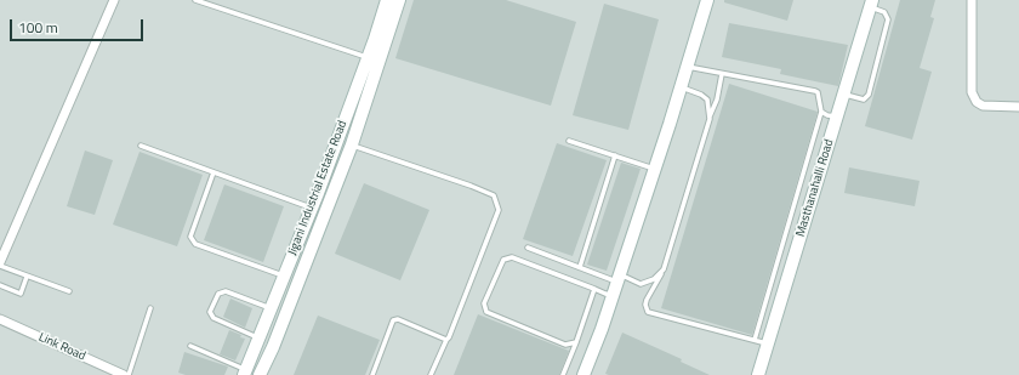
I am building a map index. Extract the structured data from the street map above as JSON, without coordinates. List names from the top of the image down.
{
  "streets": {
    "main road": ["Jigani Industrial Estate Road", "Masthanahalli Road"],
    "street": ["Link Road"]
  },
  "scale_bar": "100 m"
}
